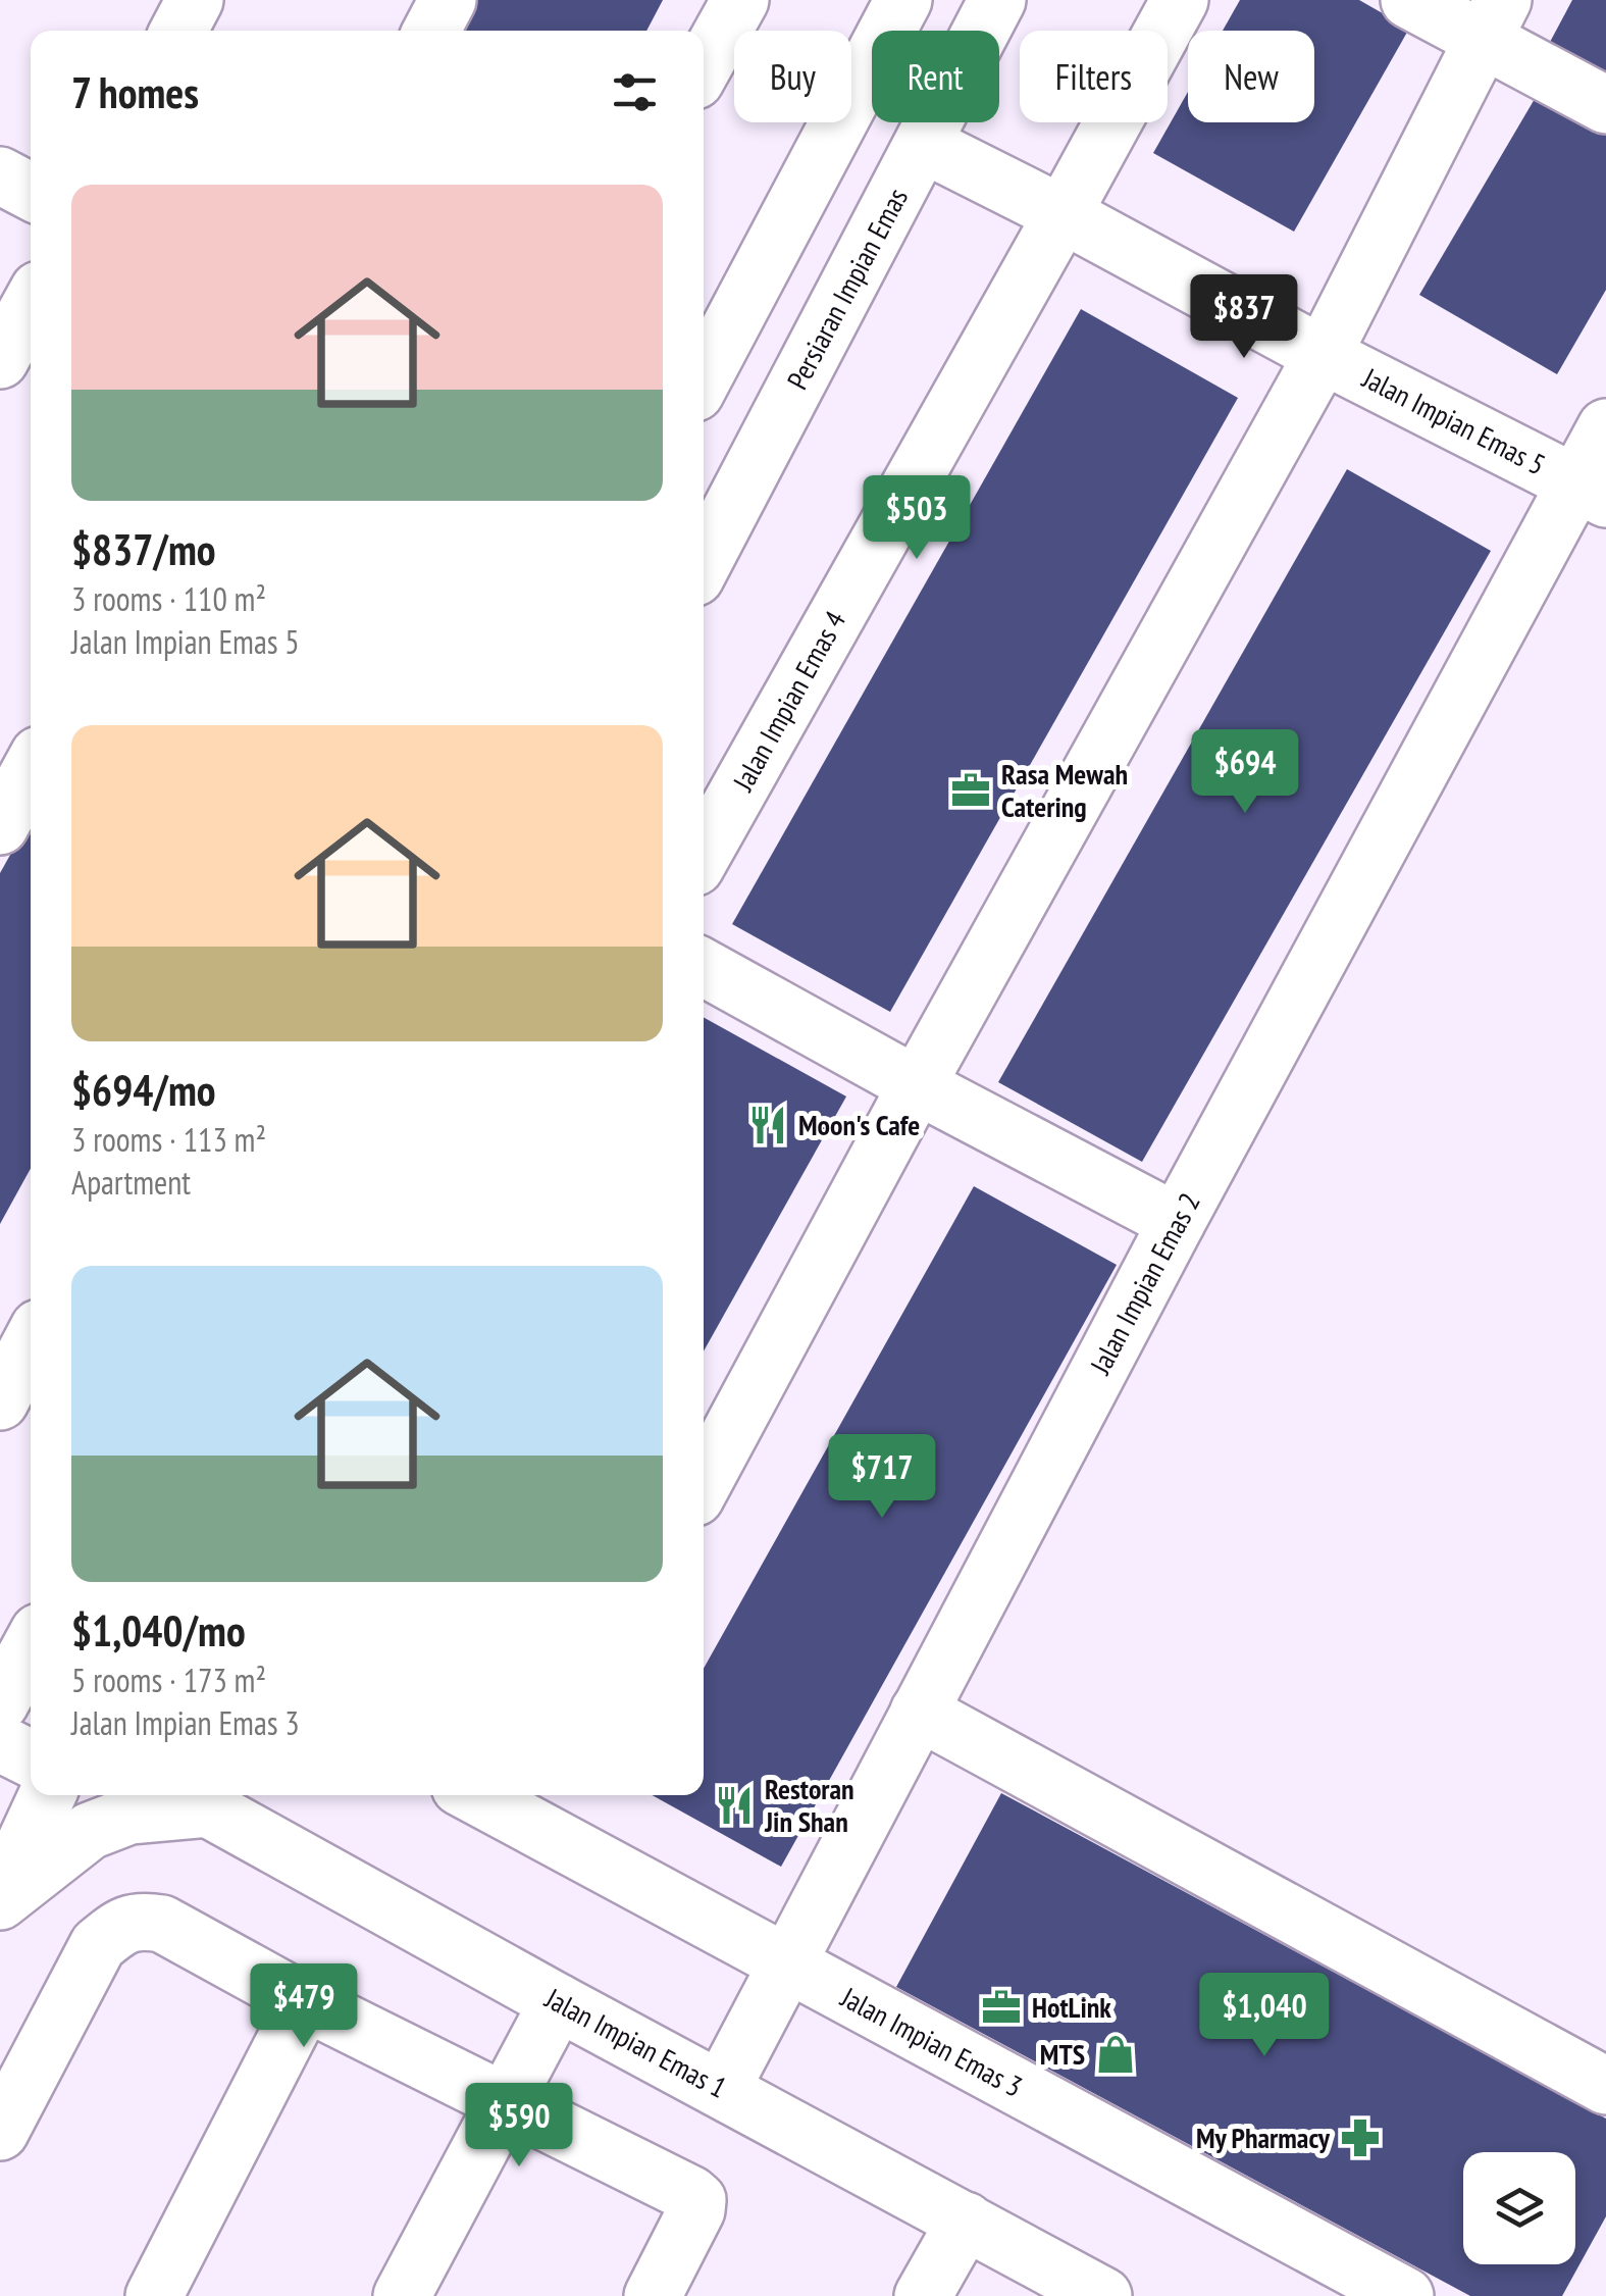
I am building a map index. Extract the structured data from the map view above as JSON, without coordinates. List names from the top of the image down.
{
  "streets": {
    "street": [
      "Persiaran Impian Emas",
      "Jalan Impian Emas 5",
      "Jalan Impian Emas 4",
      "Jalan Impian Emas 2",
      "Jalan Impian Emas 3",
      "Jalan Impian Emas 1"
    ]
  },
  "crossings": [
    ["Persiaran Impian Emas", "Jalan Impian Emas 5"],
    ["Jalan Impian Emas 5", "Jalan Impian Emas 4"],
    ["Jalan Impian Emas 5", "Jalan Impian Emas 2"],
    ["Jalan Impian Emas 2", "Jalan Impian Emas 3"],
    ["Jalan Impian Emas 2", "Jalan Impian Emas 1"]
  ],
  "places": {
    "office": ["Rasa Mewah Catering", "HotLink"],
    "restaurant": ["Moon's Cafe", "Restoran Jin Shan"],
    "shop": ["MTS"],
    "pharmacy": ["My Pharmacy"]
  },
  "page": {
    "chip": [
      "Buy",
      "Rent",
      "Filters",
      "New"
    ],
    "heading": "7 homes",
    "list": [
      {
        "name": "$837/mo",
        "note": "3 rooms · 110 m² · Jalan Impian Emas 5"
      },
      {
        "name": "$694/mo",
        "note": "3 rooms · 113 m² · Apartment"
      },
      {
        "name": "$1,040/mo",
        "note": "5 rooms · 173 m² · Jalan Impian Emas 3"
      }
    ],
    "price": [
      "$837",
      "$503",
      "$694",
      "$717",
      "$479",
      "$1,040",
      "$590"
    ]
  }
}
